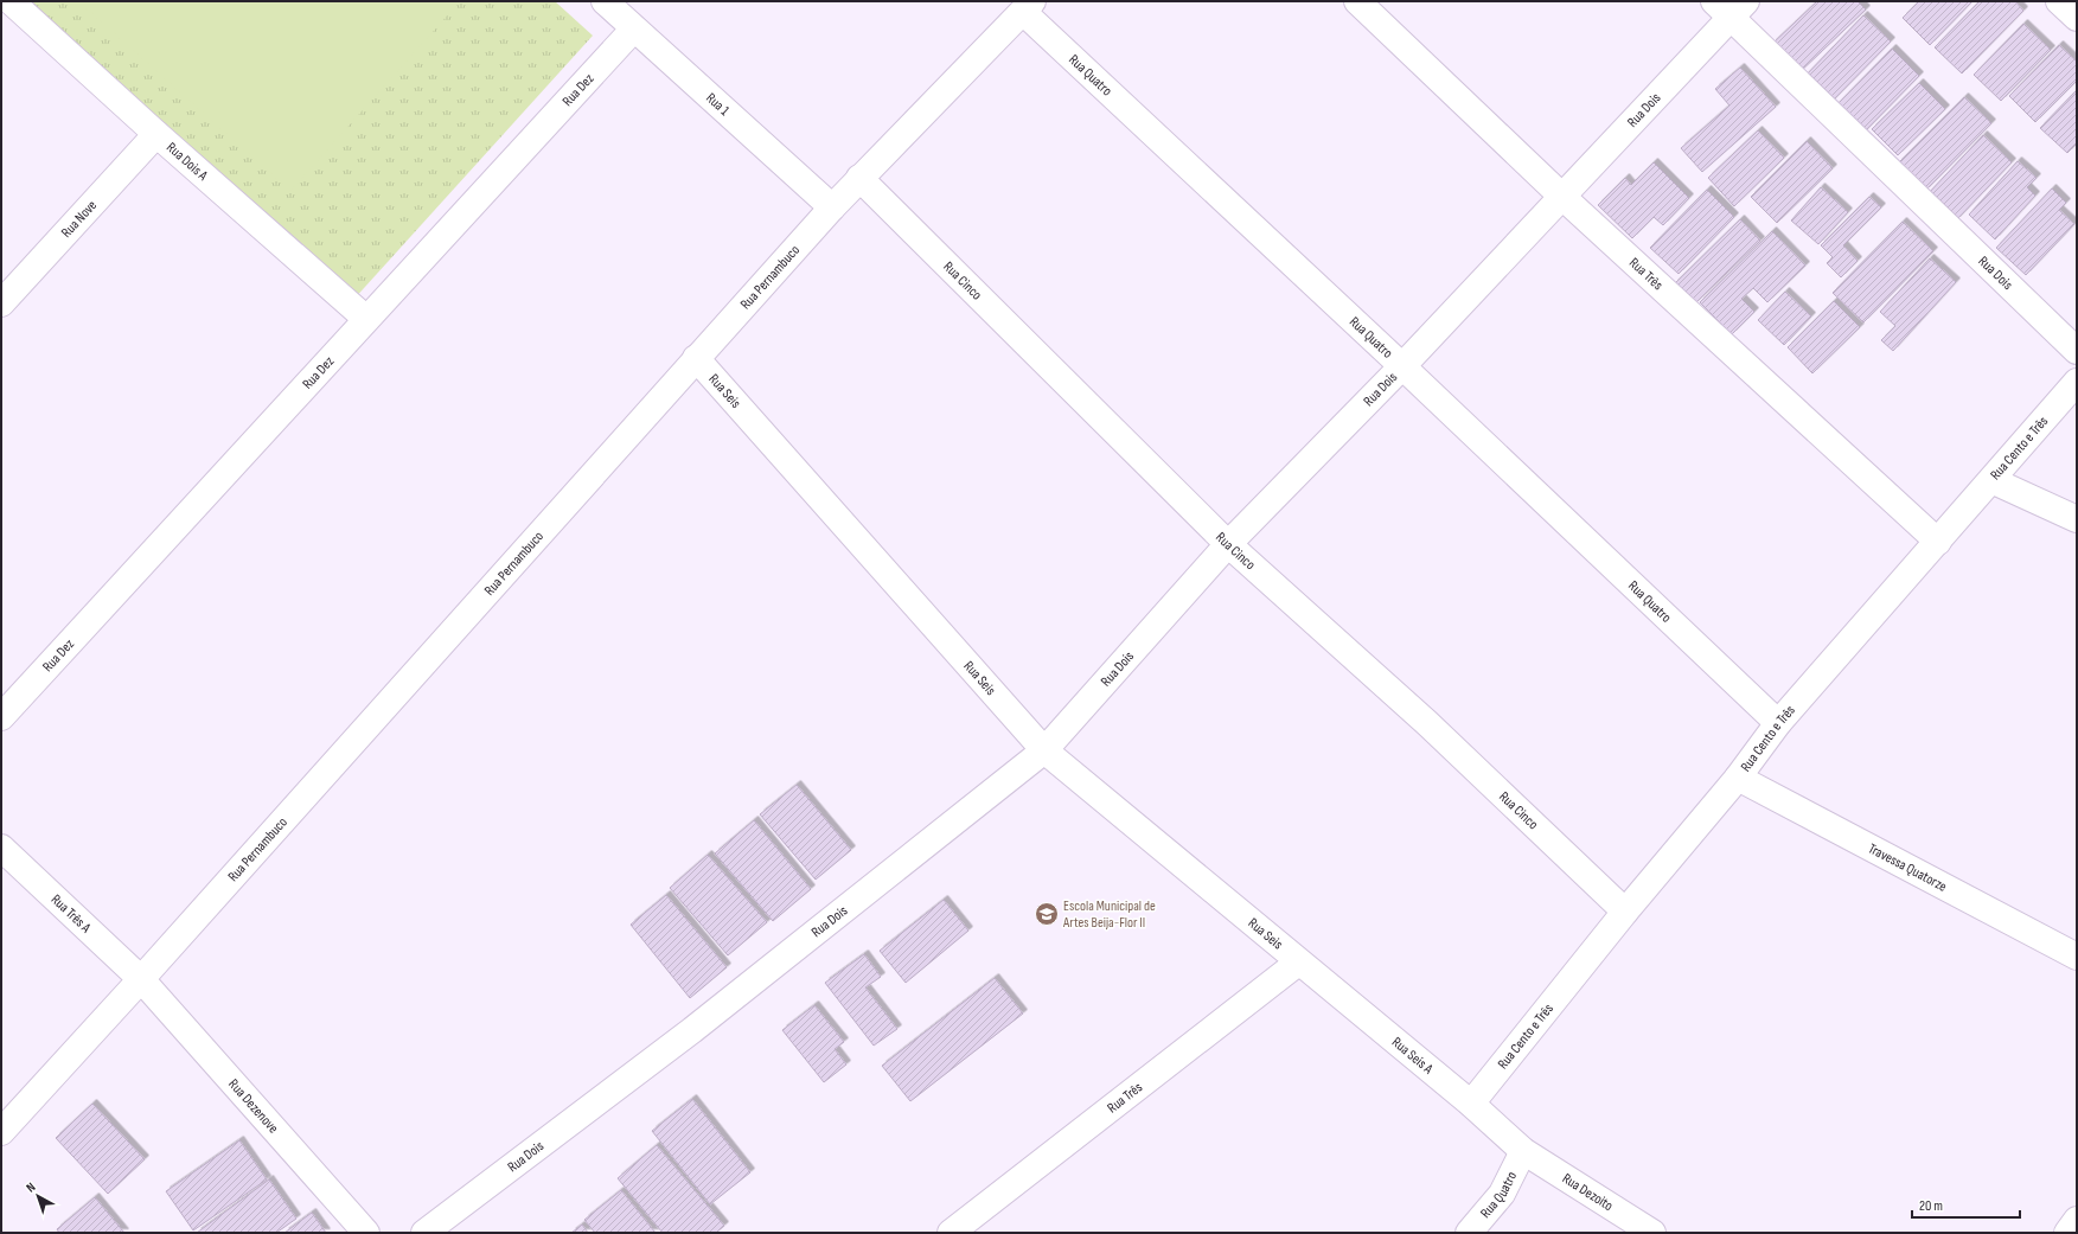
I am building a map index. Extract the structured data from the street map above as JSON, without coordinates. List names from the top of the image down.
{
  "streets": {
    "street": [
      "Rua Quatro",
      "Rua Dez",
      "Rua 1",
      "Rua Dois",
      "Rua Dois A",
      "Rua Nove",
      "Rua Três",
      "Rua Pernambuco",
      "Rua Cinco",
      "Rua Seis",
      "Rua Cento e Três",
      "Travessa Quatorze",
      "Rua Três A",
      "Rua Seis A",
      "Rua Dezenove",
      "Rua Dezoito"
    ]
  },
  "crossings": [
    ["Rua Quatro", "Rua Dois"],
    ["Rua Quatro", "Rua Pernambuco"],
    ["Rua Quatro", "Rua Cento e Três"],
    ["Rua Quatro", "Rua Seis A"],
    ["Rua Quatro", "Rua Dezoito"],
    ["Rua Dez", "Rua 1"],
    ["Rua Dez", "Rua Dois A"],
    ["Rua 1", "Rua Pernambuco"],
    ["Rua Dois", "Rua Três"],
    ["Rua Dois", "Rua Cinco"],
    ["Rua Dois", "Rua Seis"],
    ["Rua Dois A", "Rua Nove"],
    ["Rua Três", "Rua Seis"],
    ["Rua Três", "Rua Cento e Três"],
    ["Rua Três", "Rua Seis A"],
    ["Rua Pernambuco", "Rua Cinco"],
    ["Rua Pernambuco", "Rua Seis"],
    ["Rua Pernambuco", "Rua Três A"],
    ["Rua Pernambuco", "Rua Dezenove"],
    ["Rua Cinco", "Rua Cento e Três"],
    ["Rua Seis", "Rua Seis A"],
    ["Rua Cento e Três", "Travessa Quatorze"],
    ["Rua Cento e Três", "Rua Seis A"],
    ["Rua Três A", "Rua Dezenove"],
    ["Rua Seis A", "Rua Dezoito"]
  ],
  "places": {
    "school or university": ["Escola Municipal de Artes Beija-Flor II"]
  },
  "scale_bar": "20 m",
  "north": "top left"
}
